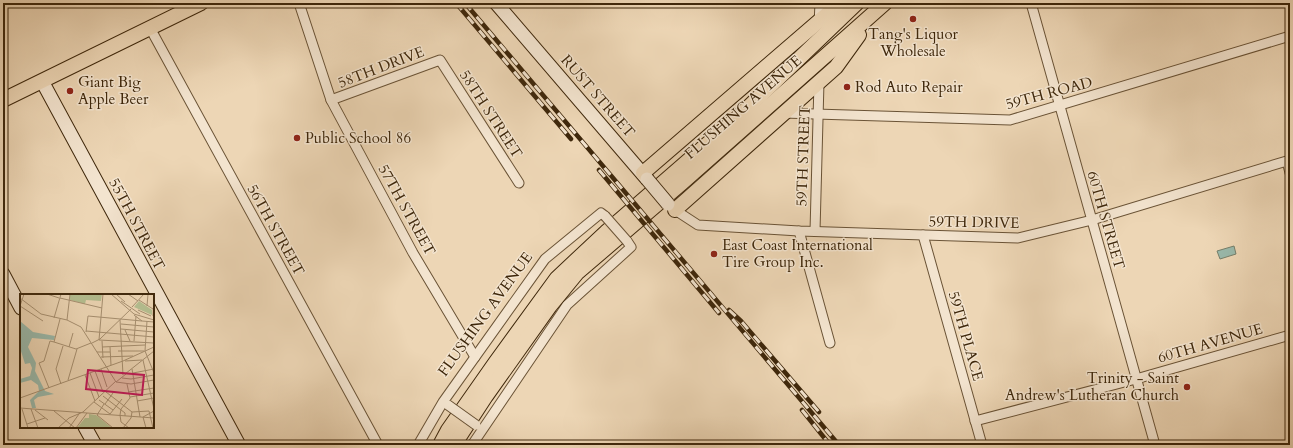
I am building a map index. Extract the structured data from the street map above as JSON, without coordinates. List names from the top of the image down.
{
  "streets": {
    "main road": ["RUST STREET", "FLUSHING AVENUE", "55TH STREET"],
    "street": [
      "58TH DRIVE",
      "59TH ROAD",
      "58TH STREET",
      "59TH STREET",
      "57TH STREET",
      "60TH STREET",
      "59TH DRIVE",
      "56TH STREET",
      "59TH PLACE",
      "60TH AVENUE"
    ]
  },
  "crossings": [
    ["58TH DRIVE", "58TH STREET"],
    ["58TH DRIVE", "57TH STREET"],
    ["59TH ROAD", "59TH STREET"],
    ["59TH ROAD", "60TH STREET"],
    ["RUST STREET", "59TH DRIVE"],
    ["FLUSHING AVENUE", "57TH STREET"],
    ["59TH STREET", "59TH DRIVE"],
    ["60TH STREET", "59TH DRIVE"],
    ["60TH STREET", "60TH AVENUE"],
    ["59TH DRIVE", "59TH PLACE"],
    ["59TH PLACE", "60TH AVENUE"]
  ],
  "places": [
    "Tang's Liquor Wholesale",
    "Rod Auto Repair",
    "Giant Big Apple Beer",
    "Public School 86",
    "East Coast International Tire Group Inc.",
    "Trinity - Saint Andrew's Lutheran Church"
  ]
}
